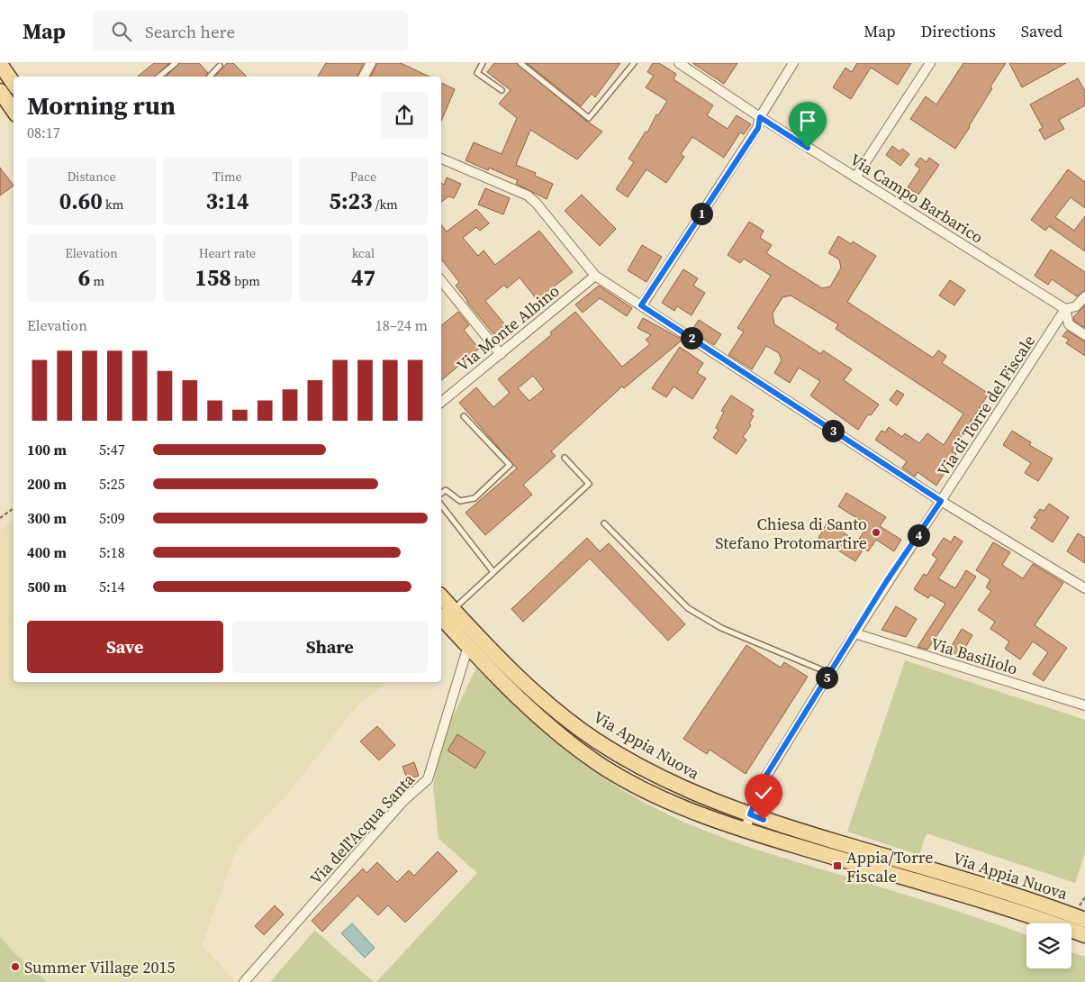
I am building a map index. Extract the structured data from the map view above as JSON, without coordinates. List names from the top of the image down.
{
  "streets": {
    "main road": ["Via Appia Nuova"],
    "street": [
      "Via Campo Barbarico",
      "Via Monte Albino",
      "Via di Torre del Fiscale",
      "Via Basiliolo",
      "Via dell'Acqua Santa"
    ]
  },
  "crossings": [
    ["Via Campo Barbarico", "Via di Torre del Fiscale"],
    ["Via di Torre del Fiscale", "Via Basiliolo"],
    ["Via di Torre del Fiscale", "Via Appia Nuova"],
    ["Via Appia Nuova", "Via dell'Acqua Santa"]
  ],
  "places": {
    "other": ["Chiesa di Santo Stefano Protomartire", "Summer Village 2015"],
    "transit": ["Appia/Torre Fiscale"]
  },
  "page": {
    "header": "Map",
    "search": "Search here",
    "nav": ["Map", "Directions", "Saved"],
    "heading": ["Morning run", "08:17"],
    "stats": [
      ["Distance", "0.60 km"],
      ["Time", "3:14"],
      ["Pace", "5:23 /km"],
      ["Elevation", "6 m"],
      ["Heart rate", "158 bpm"],
      ["kcal", "47"]
    ],
    "pins": [
      "1",
      "2",
      "3",
      "4",
      "5"
    ],
    "chart": ["Elevation", "18–24 m"],
    "list": [
      {
        "name": "100 m",
        "note": "5:47"
      },
      {
        "name": "200 m",
        "note": "5:25"
      },
      {
        "name": "300 m",
        "note": "5:09"
      },
      {
        "name": "400 m",
        "note": "5:18"
      },
      {
        "name": "500 m",
        "note": "5:14"
      }
    ],
    "buttons": ["Save", "Share"]
  }
}
